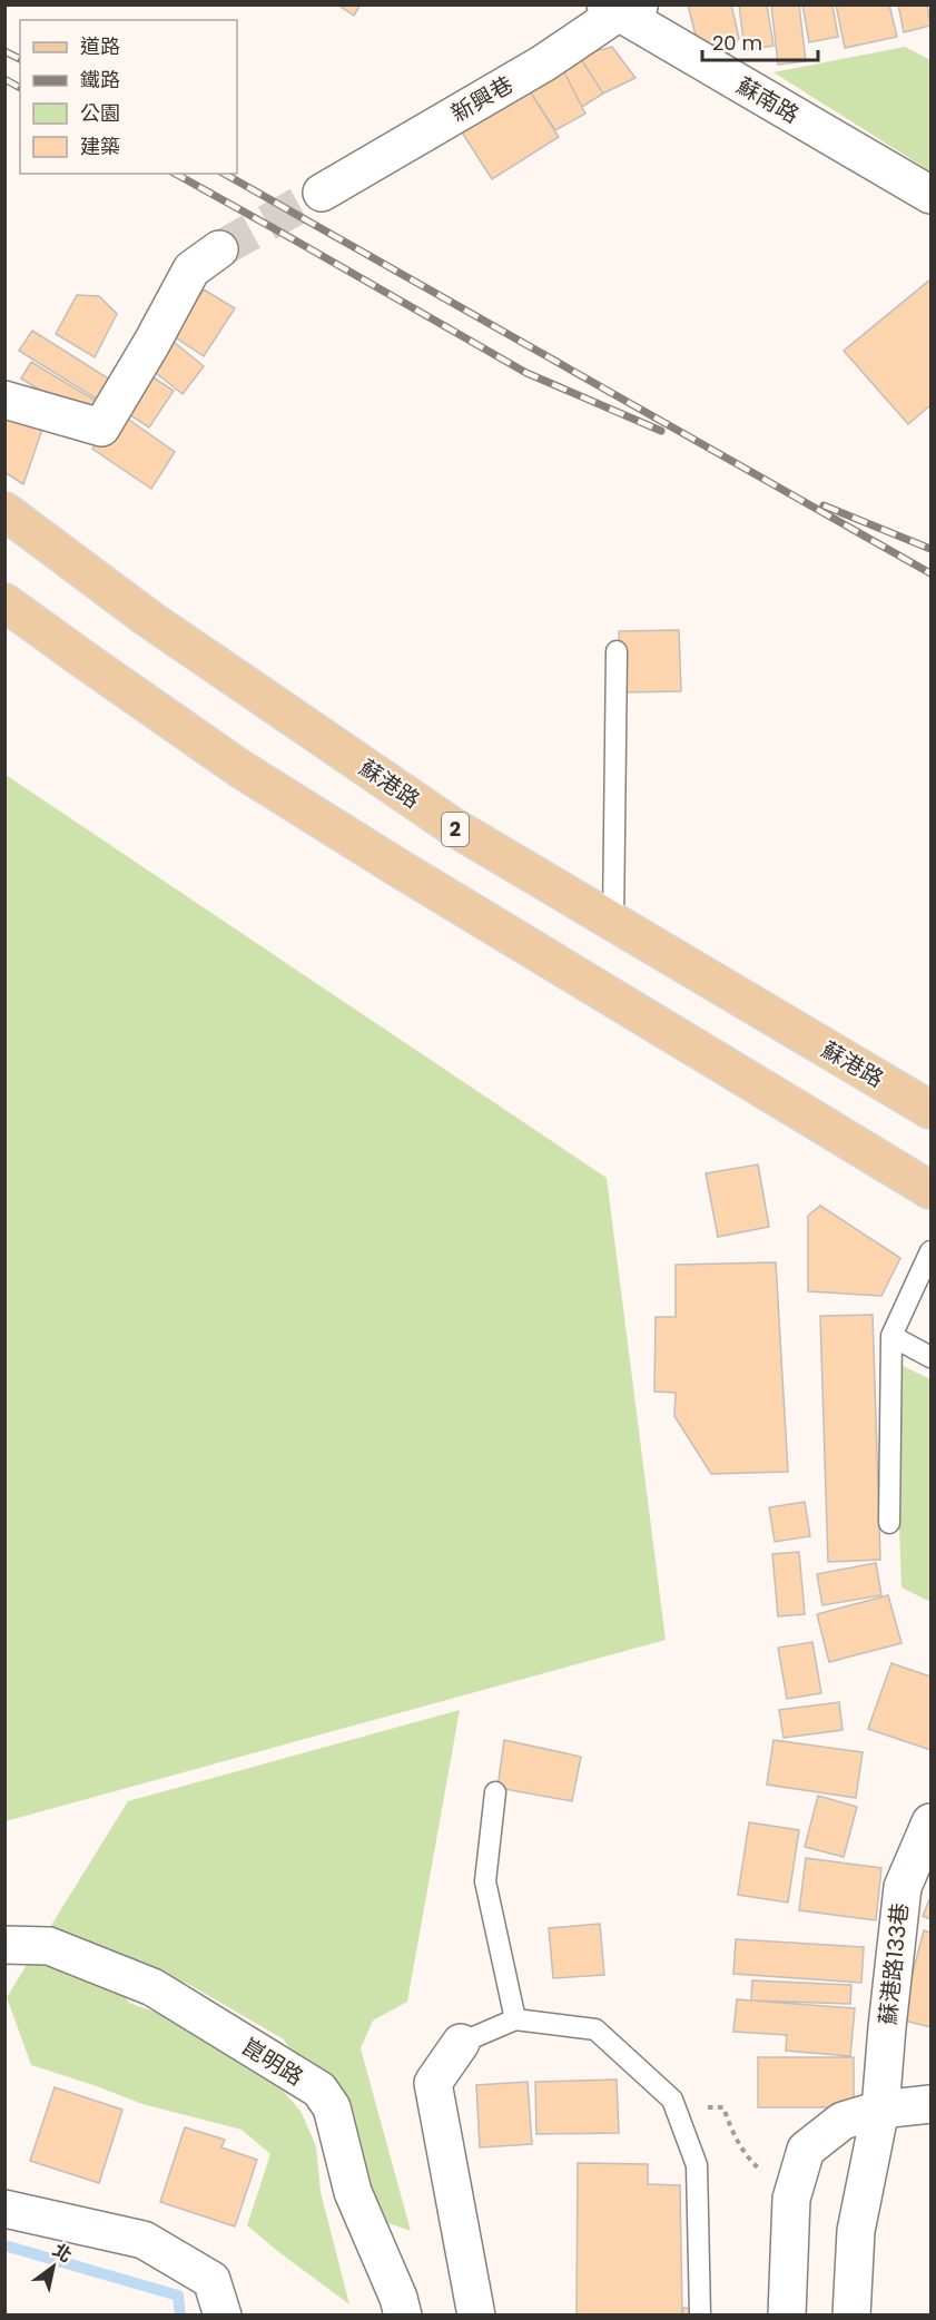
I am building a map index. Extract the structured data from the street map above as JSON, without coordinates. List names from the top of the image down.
{
  "streets": {
    "main road": ["蘇港路", "2"],
    "street": [
      "新興巷",
      "蘇南路",
      "蘇港路133巷",
      "崑明路"
    ]
  },
  "crossings": [
    ["新興巷", "蘇南路"]
  ],
  "legend": [
    "道路",
    "鐵路",
    "公園",
    "建築"
  ],
  "scale_bar": "20 m",
  "north": "top right"
}
